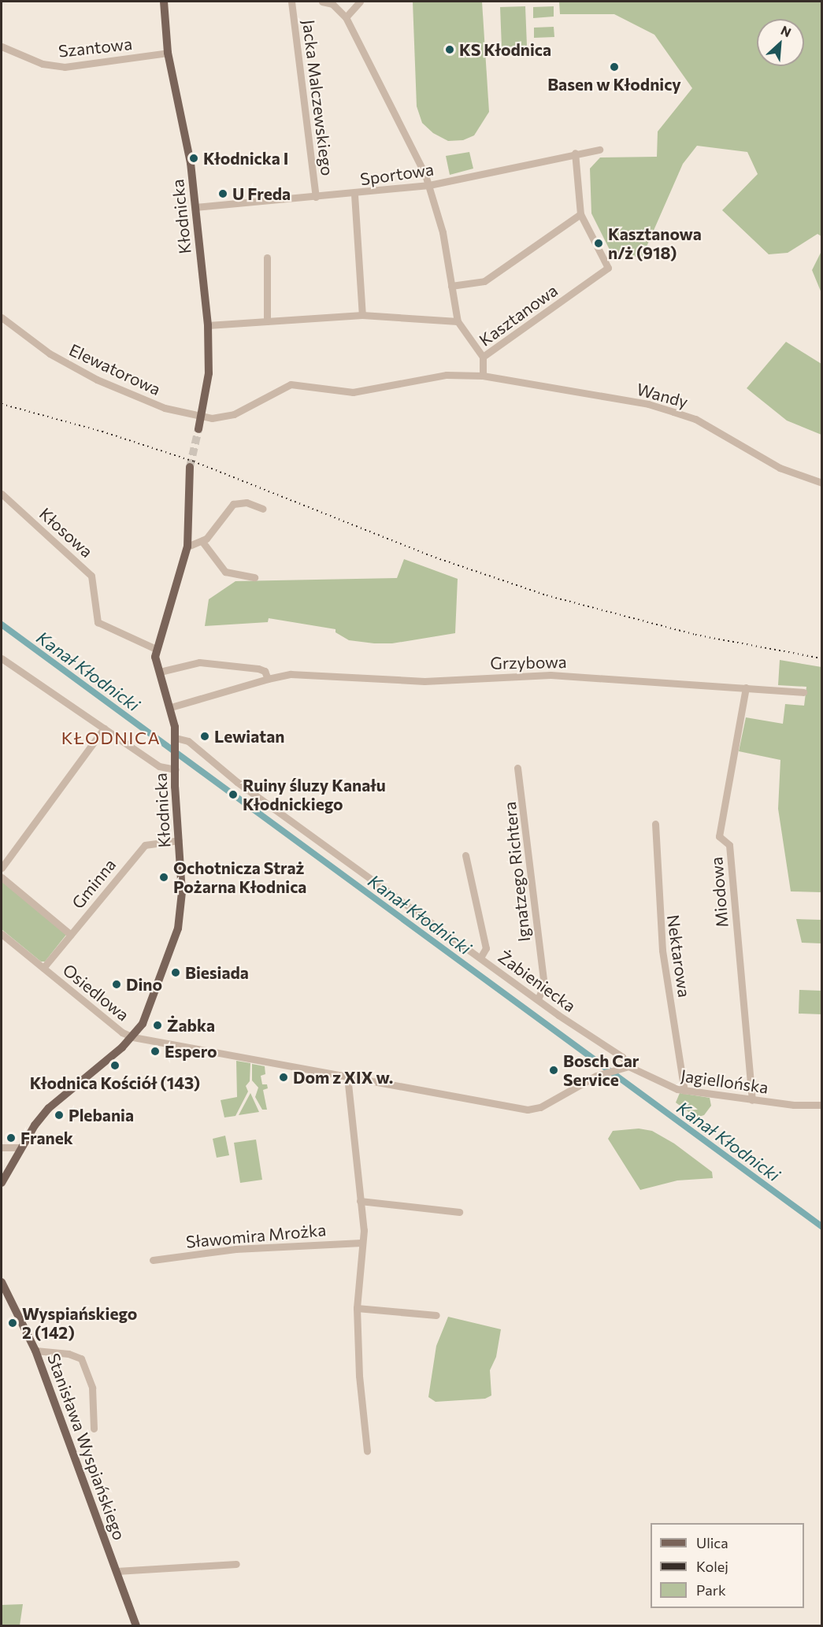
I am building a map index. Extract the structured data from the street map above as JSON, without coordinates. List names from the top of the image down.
{
  "streets": {
    "main road": ["Kłodnicka", "Stanisława Wyspiańskiego"],
    "street": [
      "Szantowa",
      "Jacka Malczewskiego",
      "Sportowa",
      "Kasztanowa",
      "Elewatorowa",
      "Wandy",
      "Kłosowa",
      "Grzybowa",
      "Ignatzego Richtera",
      "Gminna",
      "Miodowa",
      "Nektarowa",
      "Żabieniecka",
      "Osiedlowa",
      "Jagiellońska",
      "Sławomira Mrożka"
    ]
  },
  "crossings": [
    ["Szantowa", "Kłodnicka"],
    ["Jacka Malczewskiego", "Sportowa"],
    ["Sportowa", "Kłodnicka"],
    ["Sportowa", "Kasztanowa"],
    ["Kłodnicka", "Elewatorowa"],
    ["Kłodnicka", "Kłosowa"],
    ["Kłodnicka", "Grzybowa"],
    ["Kłodnicka", "Gminna"],
    ["Kłodnicka", "Żabieniecka"],
    ["Kłodnicka", "Osiedlowa"],
    ["Kasztanowa", "Wandy"],
    ["Grzybowa", "Miodowa"],
    ["Ignatzego Richtera", "Żabieniecka"],
    ["Gminna", "Osiedlowa"],
    ["Miodowa", "Jagiellońska"],
    ["Nektarowa", "Jagiellońska"],
    ["Żabieniecka", "Jagiellońska"]
  ],
  "districts": ["KŁODNICA"],
  "water": ["Kanał Kłodnicki"],
  "places": [
    "KS Kłodnica",
    "Basen w Kłodnicy",
    "Kłodnicka I",
    "U Freda",
    "Kasztanowa n/ż (918)",
    "Lewiatan",
    "Ruiny śluzy Kanału Kłodnickiego",
    "Ochotnicza Straż Pożarna Kłodnica",
    "Biesiada",
    "Dino",
    "Żabka",
    "Espero",
    "Kłodnica Kościół (143)",
    "Bosch Car Service",
    "Dom z XIX w.",
    "Plebania",
    "Franek",
    "Wyspiańskiego 2 (142)"
  ],
  "legend": ["Ulica", "Kolej", "Park"],
  "north": "top right"
}
